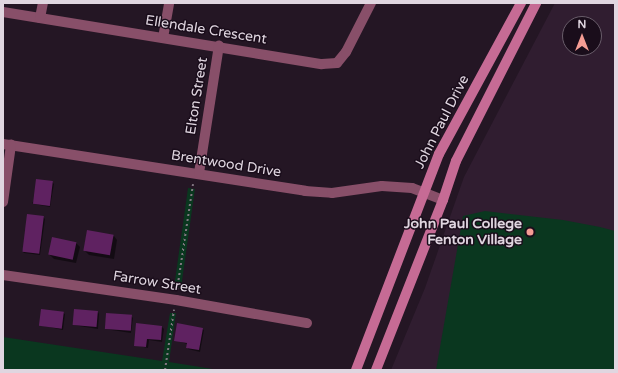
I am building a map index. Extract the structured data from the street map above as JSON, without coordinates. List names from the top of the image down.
{
  "streets": {
    "street": [
      "Ellendale Crescent",
      "Elton Street",
      "John Paul Drive",
      "Brentwood Drive",
      "Farrow Street"
    ]
  },
  "crossings": [
    ["Ellendale Crescent", "Elton Street"],
    ["Elton Street", "Brentwood Drive"],
    ["John Paul Drive", "Brentwood Drive"]
  ],
  "places": ["John Paul College Fenton Village"],
  "north": "top"
}
